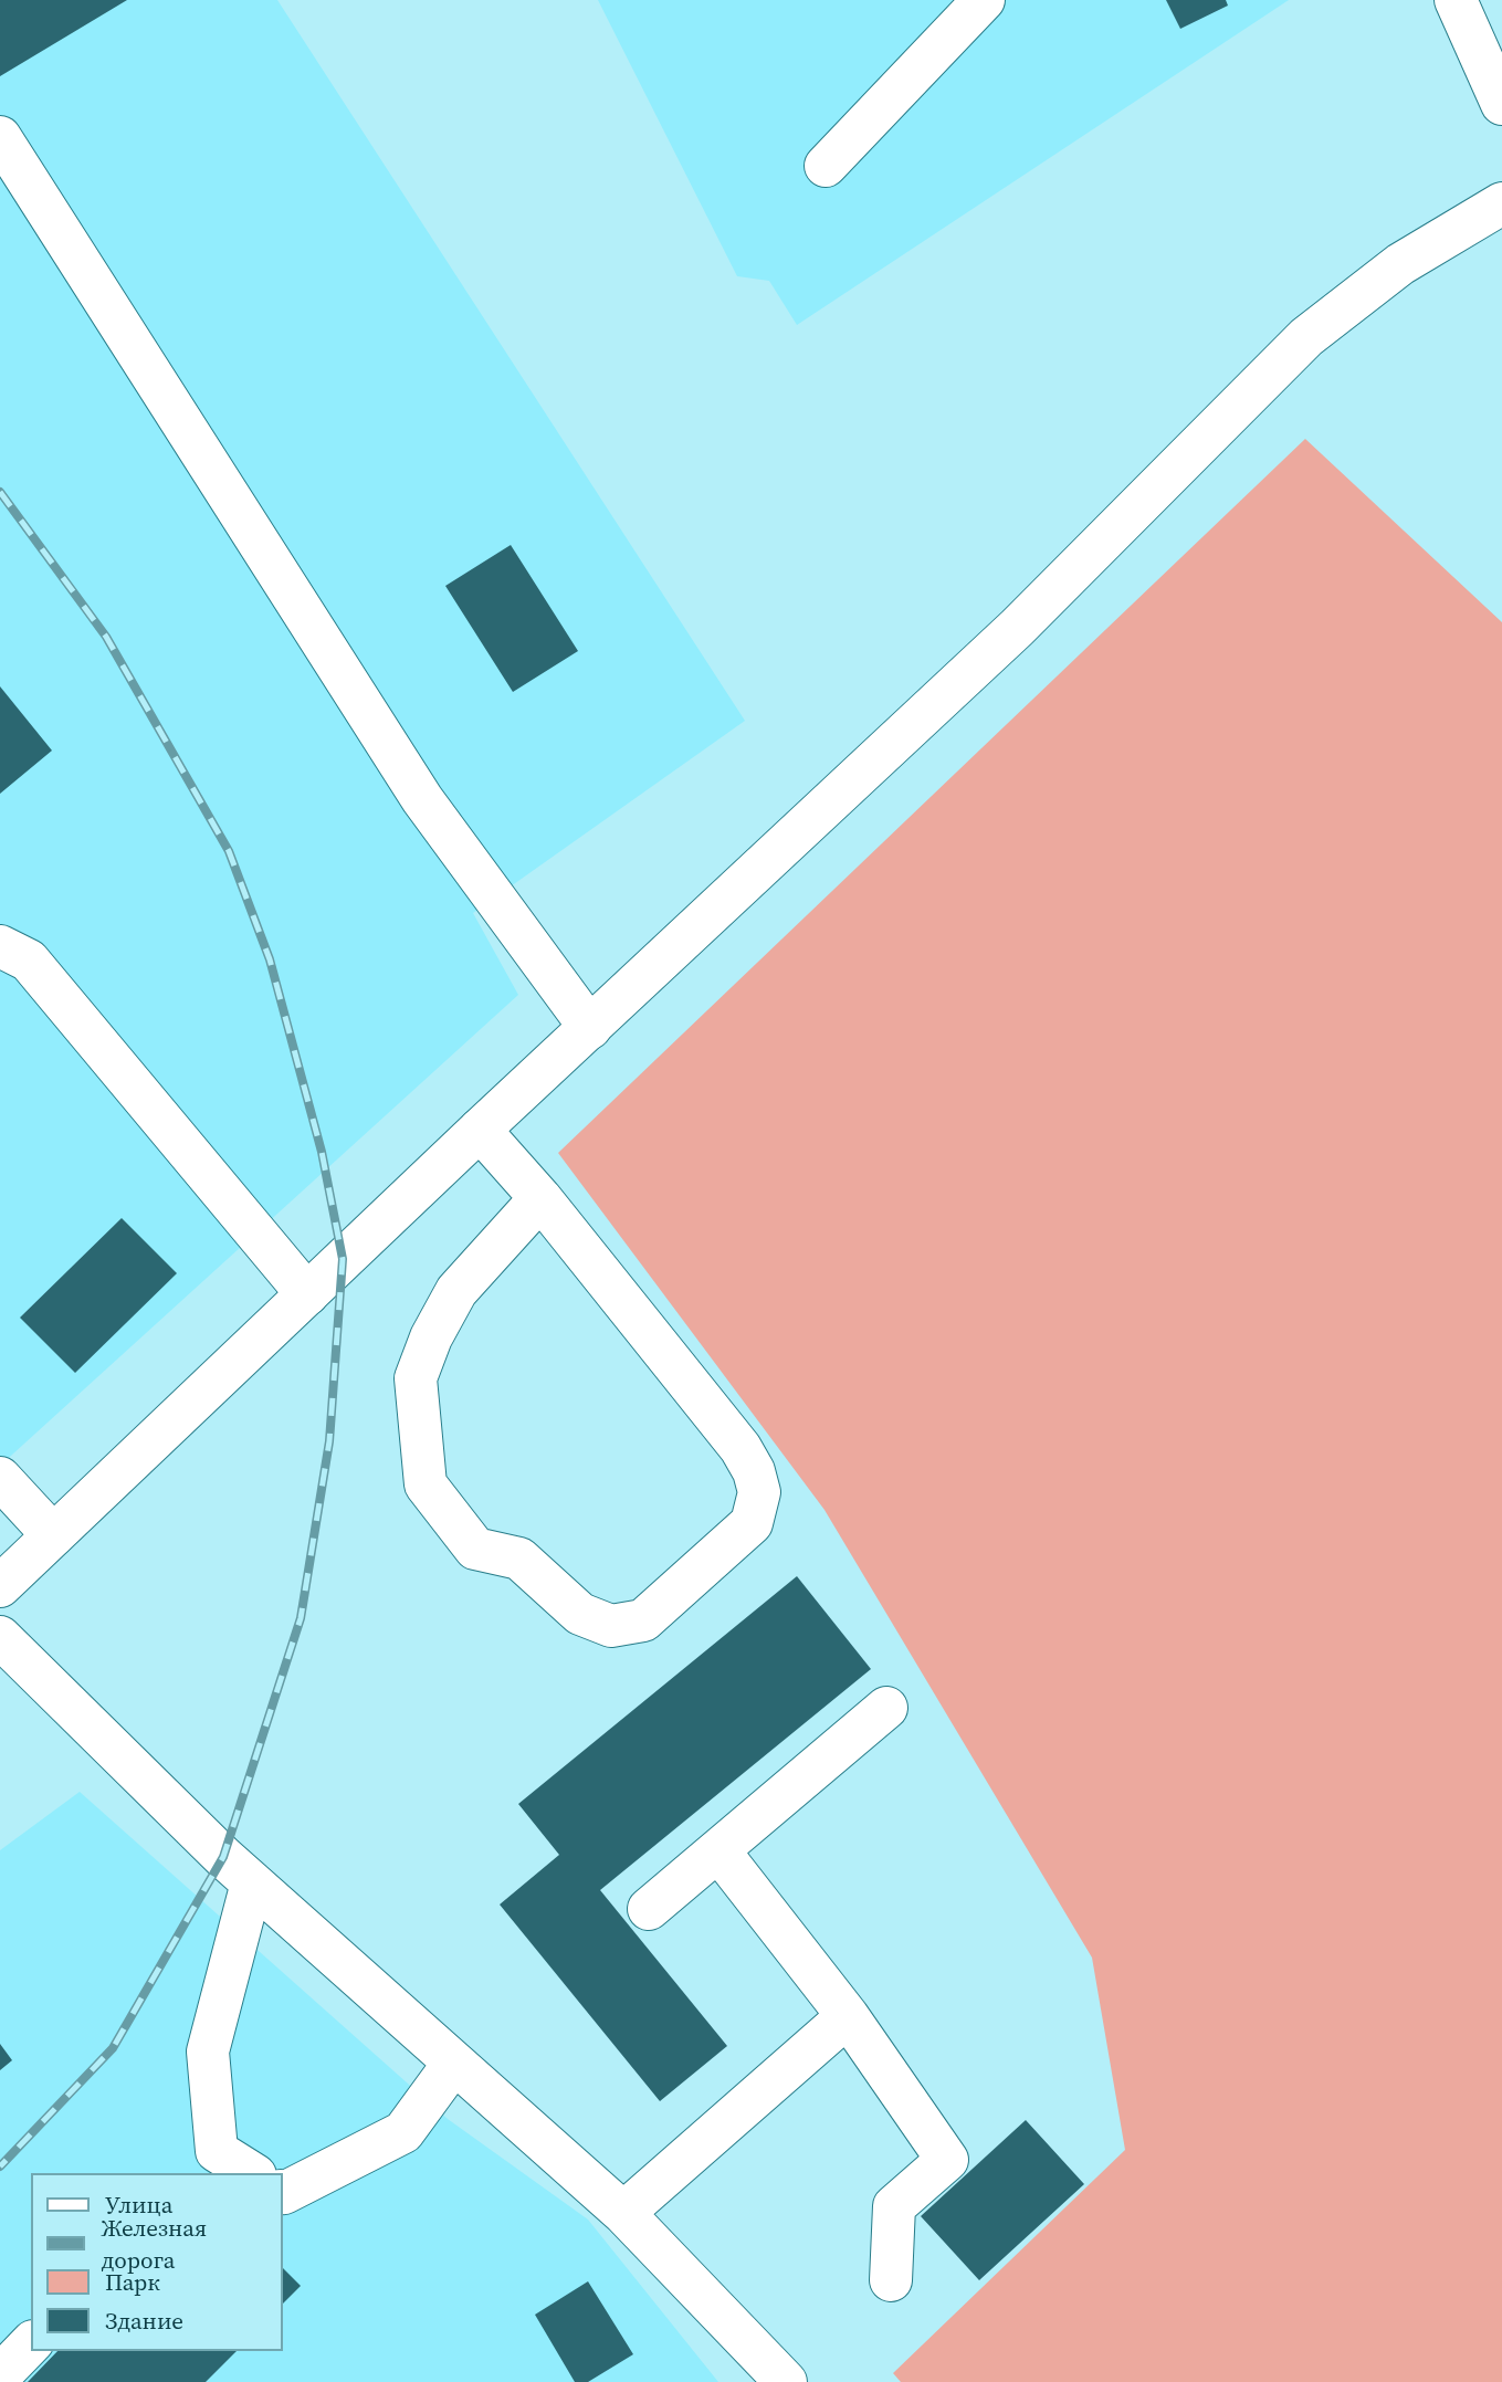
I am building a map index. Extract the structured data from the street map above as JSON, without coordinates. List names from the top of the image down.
{
  "legend": [
    "Улица",
    "Железная дорога",
    "Парк",
    "Здание"
  ]
}
